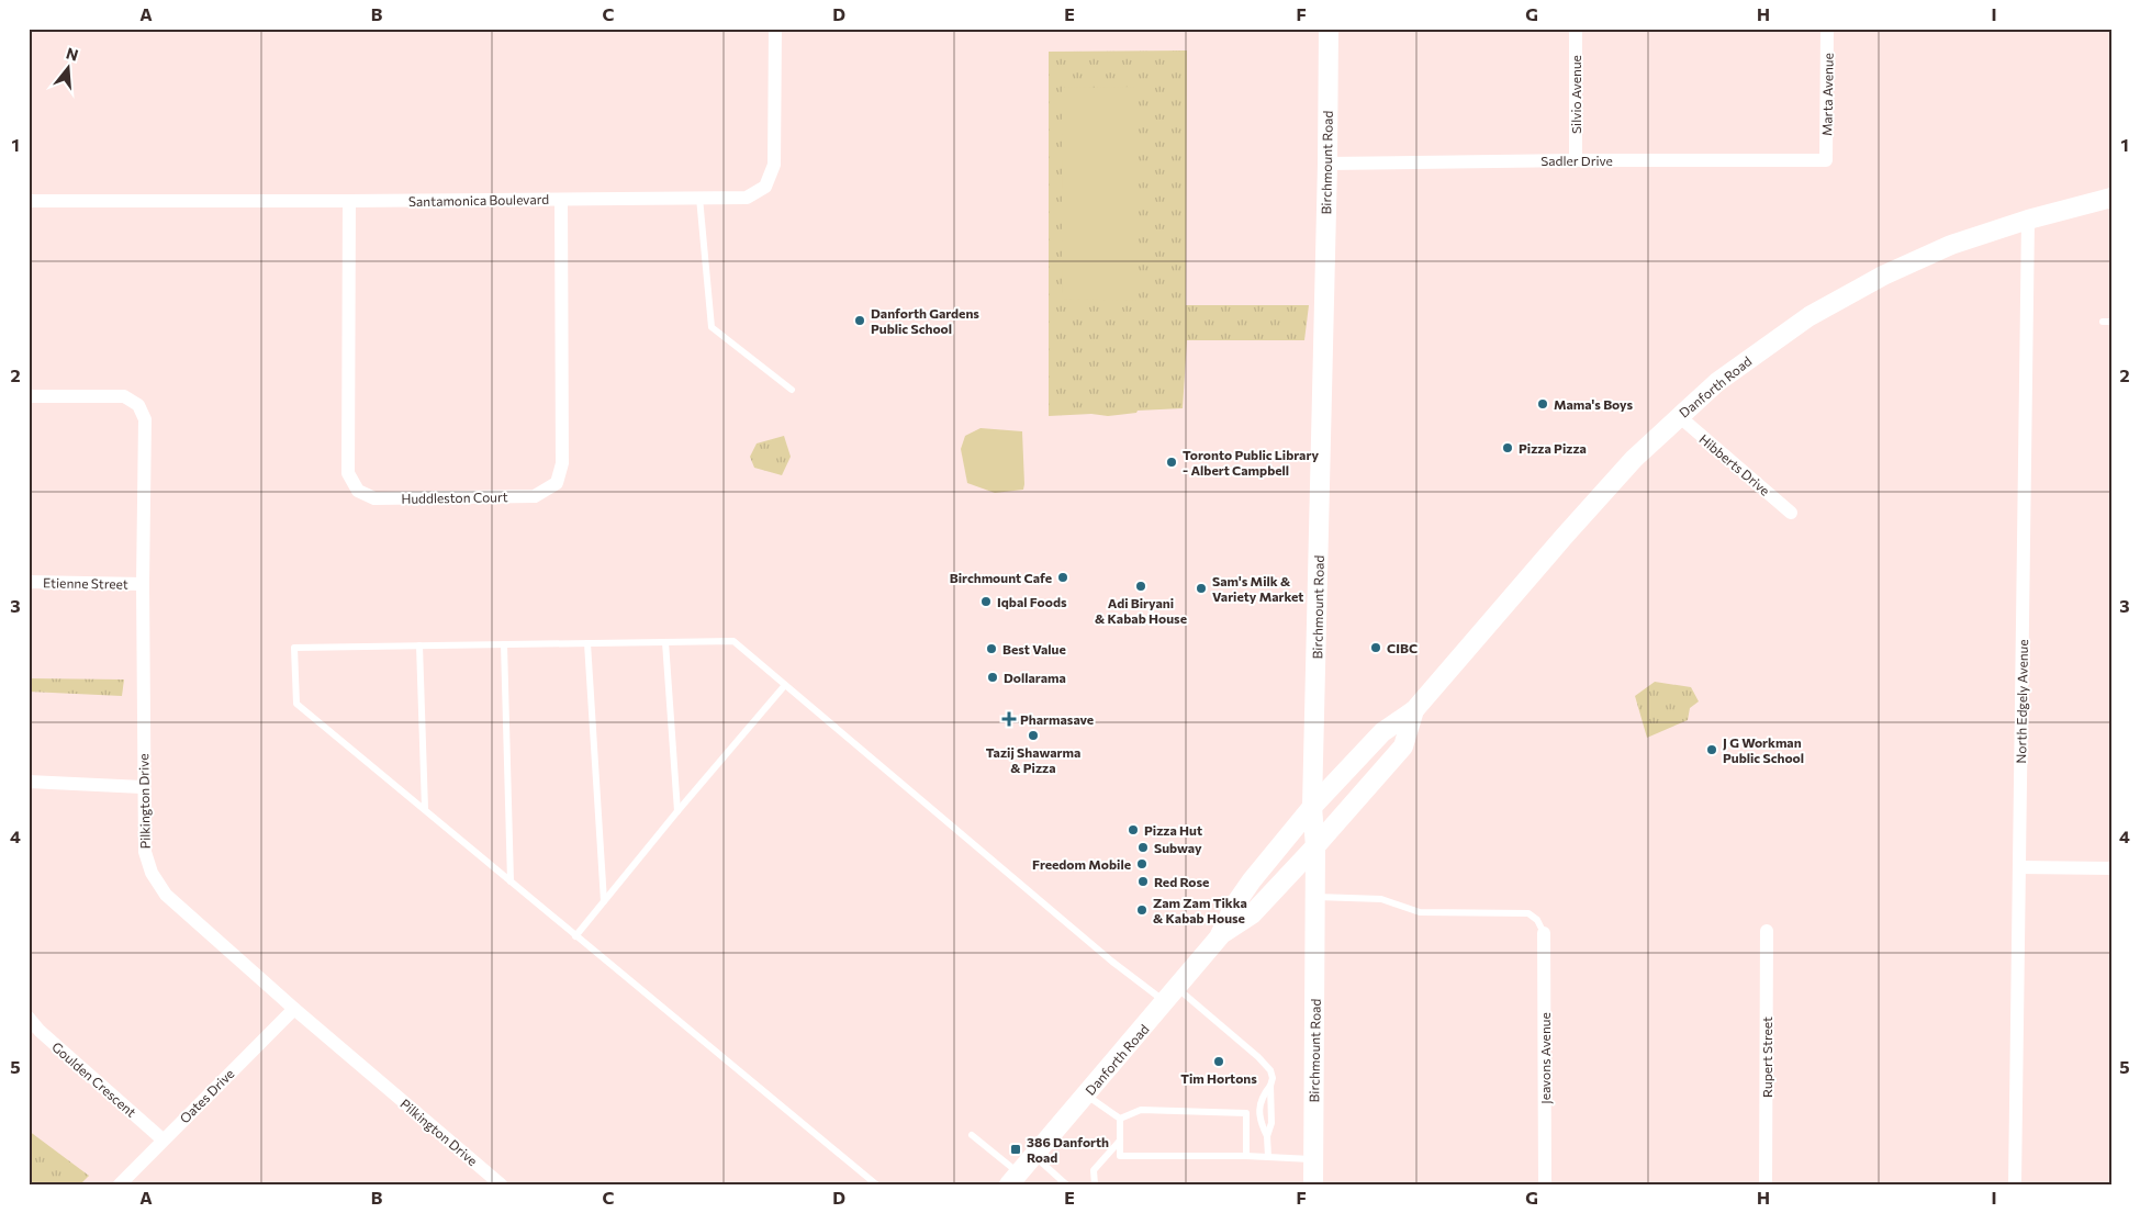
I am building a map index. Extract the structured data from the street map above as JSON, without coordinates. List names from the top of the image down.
{
  "streets": {
    "main road": ["Birchmount Road", "Danforth Road"],
    "street": [
      "Silvio Avenue",
      "Marta Avenue",
      "Sadler Drive",
      "Santamonica Boulevard",
      "Hibberts Drive",
      "Huddleston Court",
      "Etienne Street",
      "North Edgely Avenue",
      "Pilkington Drive",
      "Rupert Street",
      "Jeavons Avenue",
      "Goulden Crescent",
      "Oates Drive"
    ]
  },
  "crossings": [
    ["Silvio Avenue", "Sadler Drive"],
    ["Marta Avenue", "Sadler Drive"],
    ["Sadler Drive", "Birchmount Road"],
    ["Birchmount Road", "Danforth Road"],
    ["Santamonica Boulevard", "Huddleston Court"],
    ["Danforth Road", "Hibberts Drive"],
    ["Danforth Road", "North Edgely Avenue"],
    ["Etienne Street", "Pilkington Drive"],
    ["Pilkington Drive", "Oates Drive"],
    ["Goulden Crescent", "Oates Drive"]
  ],
  "places": {
    "other": [
      "Danforth Gardens Public School",
      "Mama's Boys",
      "Pizza Pizza",
      "Toronto Public Library - Albert Campbell",
      "Birchmount Cafe",
      "Adi Biryani & Kabab House",
      "Sam's Milk & Variety Market",
      "Iqbal Foods",
      "CIBC",
      "Best Value",
      "Dollarama",
      "Tazij Shawarma & Pizza",
      "J G Workman Public School",
      "Pizza Hut",
      "Subway",
      "Freedom Mobile",
      "Red Rose",
      "Zam Zam Tikka & Kabab House",
      "Tim Hortons"
    ],
    "health": ["Pharmasave"],
    "transit": ["386 Danforth Road"]
  },
  "north": "top",
  "grid": {
    "columns": [
      "A",
      "B",
      "C",
      "D",
      "E",
      "F",
      "G",
      "H",
      "I"
    ],
    "rows": [
      "1",
      "2",
      "3",
      "4",
      "5"
    ]
  }
}
